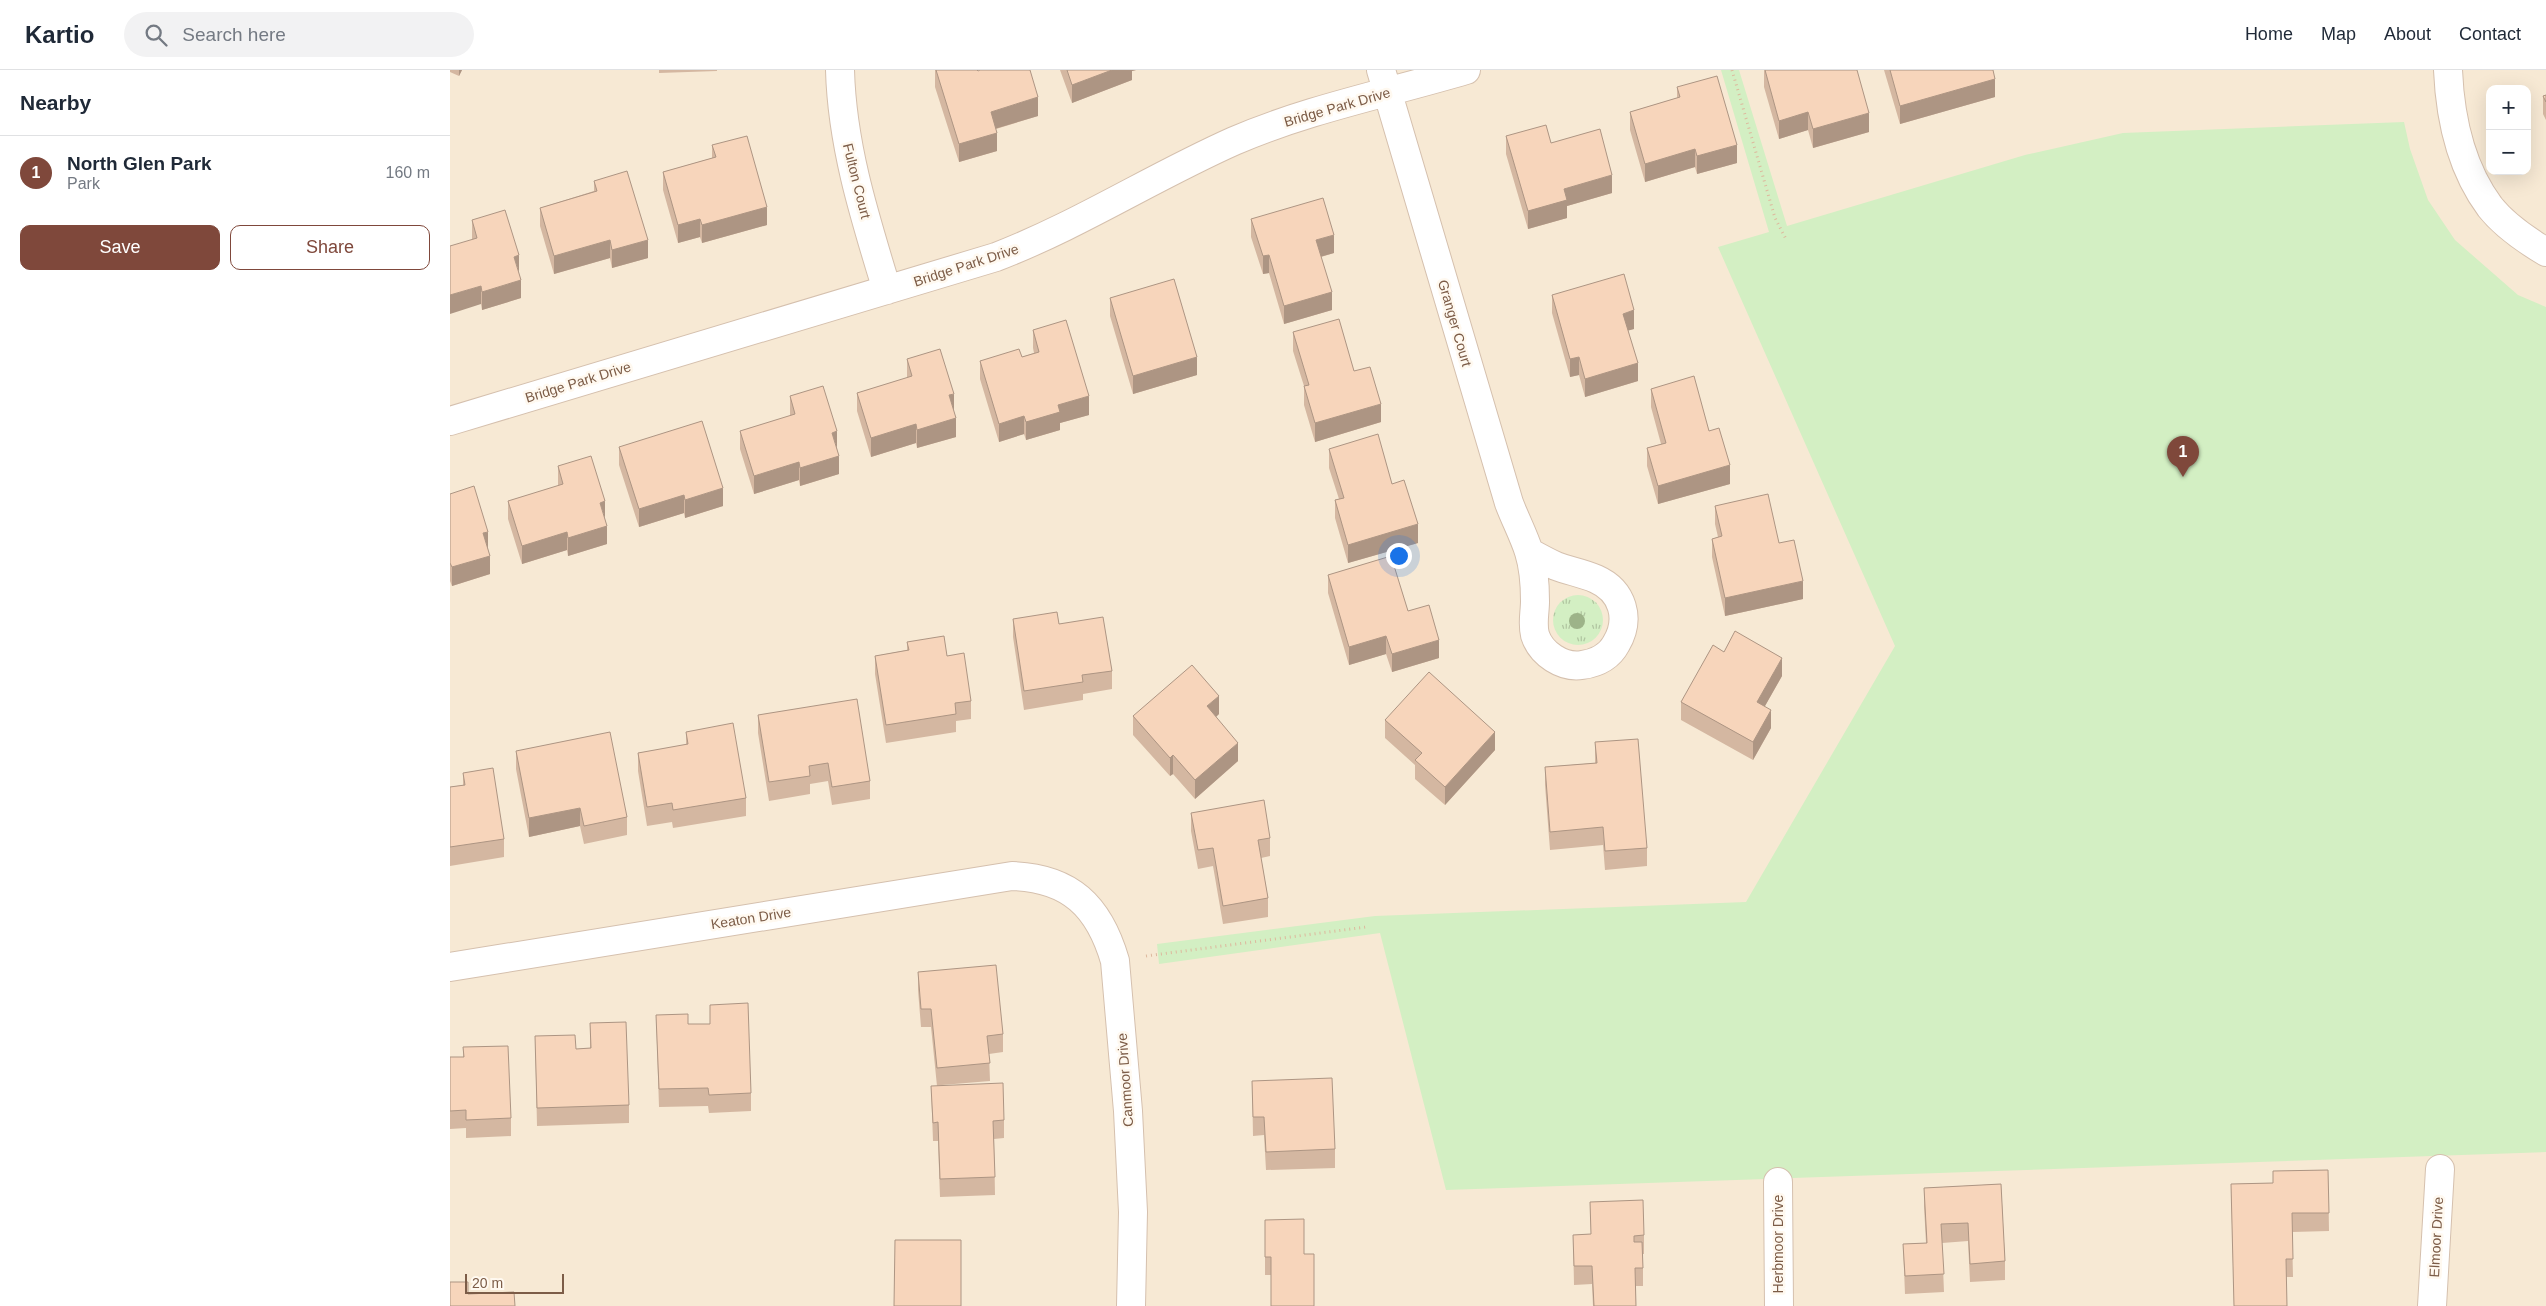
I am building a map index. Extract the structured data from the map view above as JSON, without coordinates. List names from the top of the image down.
{
  "streets": {
    "street": [
      "Bridge Park Drive",
      "Fulton Court",
      "Granger Court",
      "Keaton Drive",
      "Canmoor Drive",
      "Elmoor Drive",
      "Herbmoor Drive"
    ]
  },
  "crossings": [
    ["Bridge Park Drive", "Fulton Court"],
    ["Bridge Park Drive", "Granger Court"],
    ["Keaton Drive", "Canmoor Drive"]
  ],
  "scale_bar": "20 m",
  "page": {
    "header": "Kartio",
    "search": "Search here",
    "nav": [
      "Home",
      "Map",
      "About",
      "Contact"
    ],
    "heading": "Nearby",
    "map_buttons": ["+", "−"],
    "list": [
      {
        "mark": "1",
        "name": "North Glen Park",
        "note": "Park",
        "value": "160 m"
      }
    ],
    "buttons": ["Save", "Share"],
    "pins": "1",
    "scale": "20 m"
  }
}
